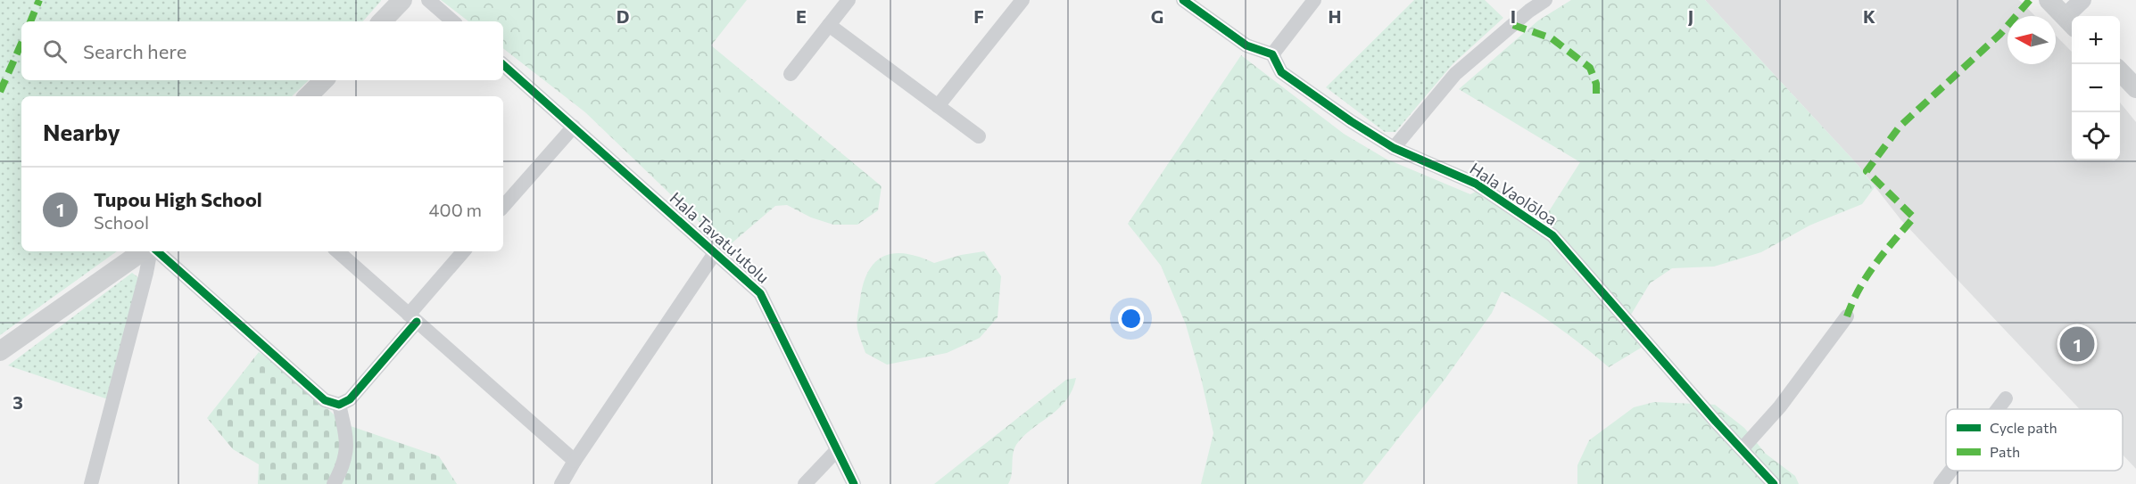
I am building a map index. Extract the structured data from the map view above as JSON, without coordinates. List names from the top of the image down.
{
  "streets": {
    "street": ["Hala Vaolōloa", "Hala Tavatu'utolu"]
  },
  "legend": ["Cycle path", "Path"],
  "north": "left",
  "page": {
    "map_buttons": ["+", "−"],
    "search": "Search here",
    "heading": "Nearby",
    "list": [
      {
        "mark": "1",
        "name": "Tupou High School",
        "note": "School",
        "value": "400 m"
      }
    ],
    "pins": "1"
  },
  "grid": {
    "columns": [
      "D",
      "E",
      "F",
      "G",
      "H",
      "I",
      "J",
      "K"
    ],
    "rows": ["3"]
  }
}
